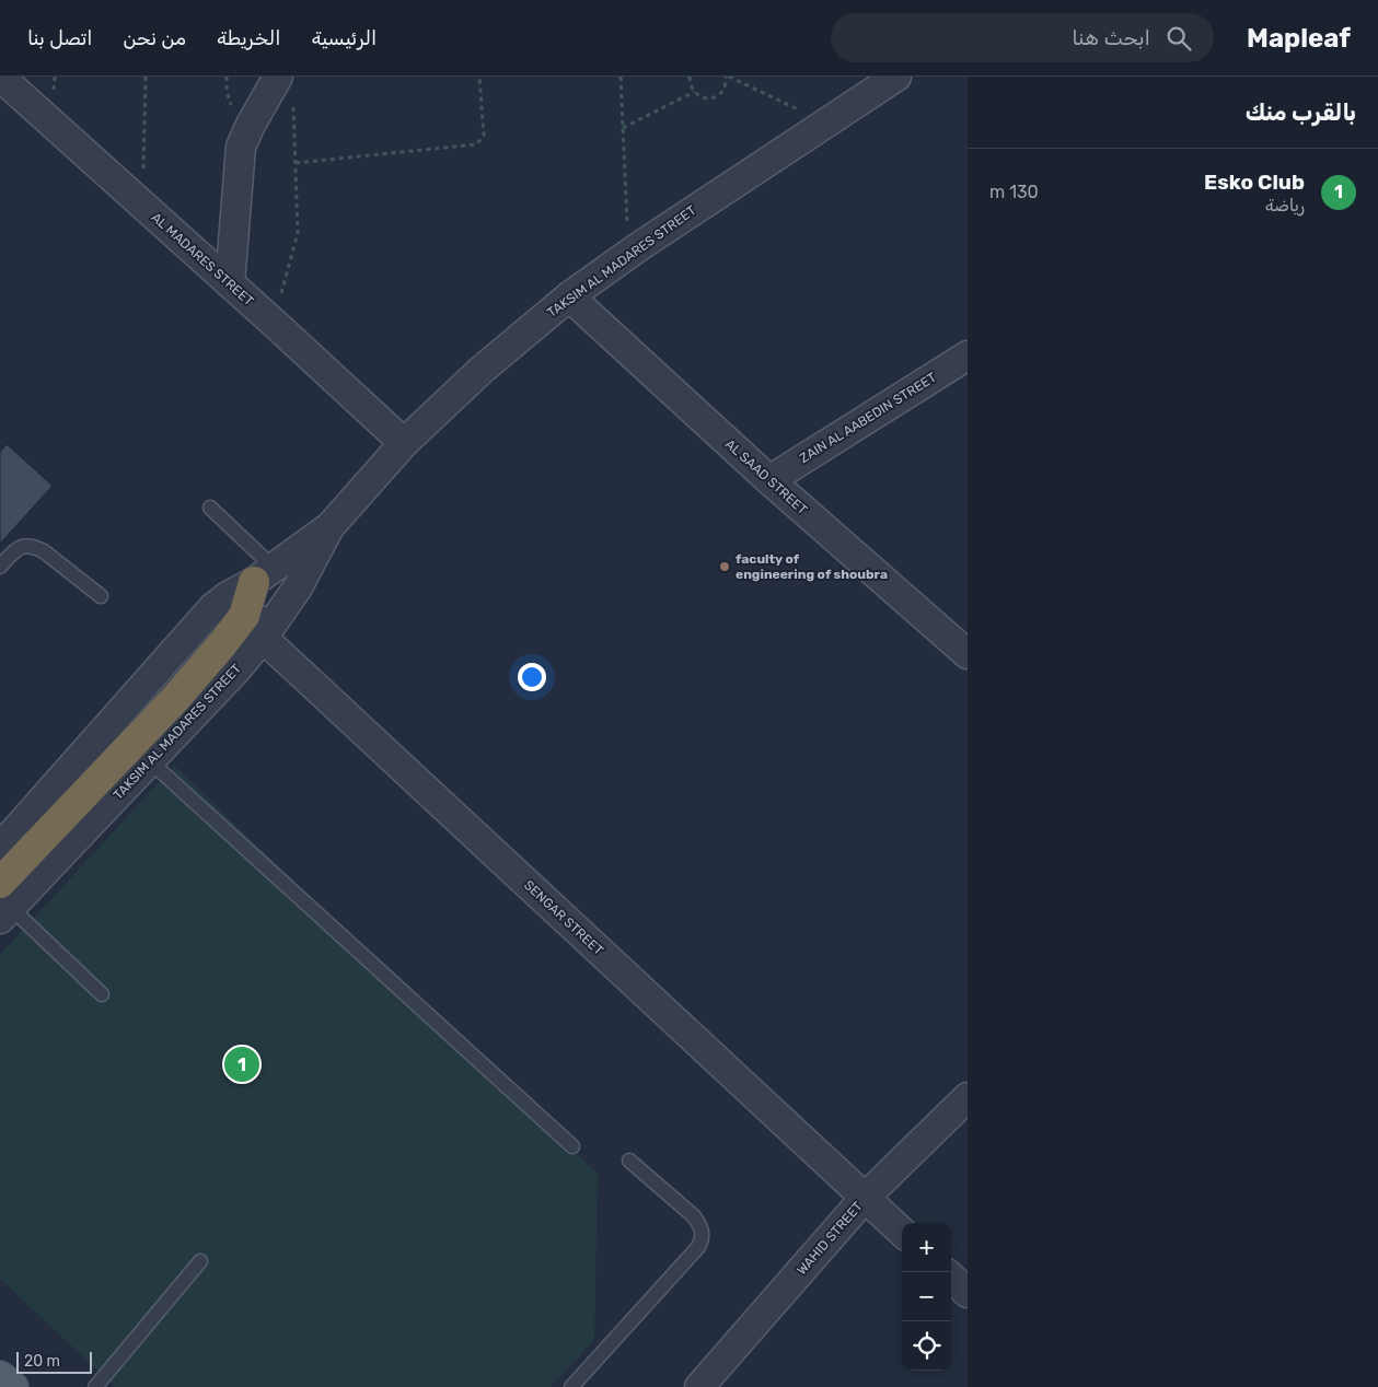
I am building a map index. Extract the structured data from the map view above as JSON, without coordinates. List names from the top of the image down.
{
  "streets": {
    "street": [
      "AL MADARES STREET",
      "TAKSIM AL MADARES STREET",
      "ZAIN AL AABEDIN STREET",
      "AL SAAD STREET",
      "SENGAR STREET",
      "WAHID STREET"
    ]
  },
  "crossings": [
    ["AL MADARES STREET", "TAKSIM AL MADARES STREET"],
    ["TAKSIM AL MADARES STREET", "AL SAAD STREET"],
    ["TAKSIM AL MADARES STREET", "SENGAR STREET"],
    ["ZAIN AL AABEDIN STREET", "AL SAAD STREET"],
    ["SENGAR STREET", "WAHID STREET"]
  ],
  "places": ["faculty of engineering of shoubra"],
  "scale_bar": "20 m",
  "page": {
    "header": "Mapleaf",
    "search": "ابحث هنا",
    "nav": [
      "الرئيسية",
      "الخريطة",
      "من نحن",
      "اتصل بنا"
    ],
    "heading": "بالقرب منك",
    "list": [
      {
        "mark": "1",
        "name": "Esko Club",
        "note": "رياضة",
        "value": "130 m"
      }
    ],
    "pins": "1",
    "map_buttons": ["+", "−"],
    "scale": "20 m"
  }
}
